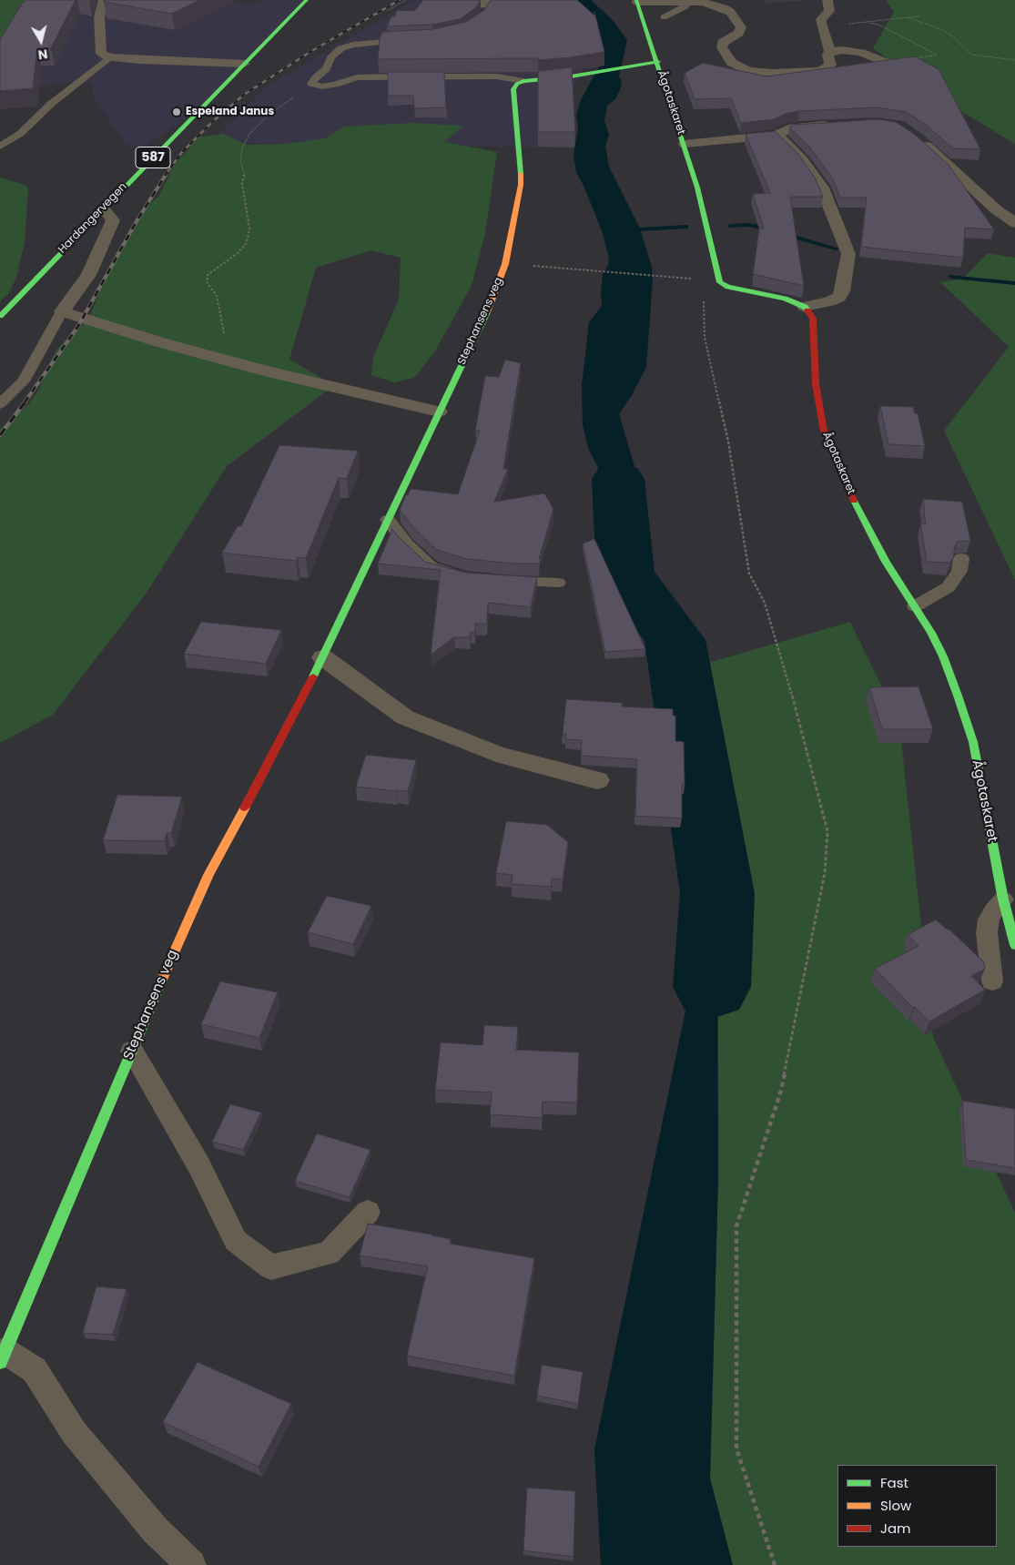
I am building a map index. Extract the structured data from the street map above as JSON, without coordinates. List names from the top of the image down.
{
  "streets": {
    "street": [
      "Ågotaskaret",
      "587",
      "Hardangervegen",
      "Stephansens veg"
    ]
  },
  "places": ["Espeland Janus"],
  "legend": ["Fast", "Slow", "Jam"],
  "north": "bottom"
}
